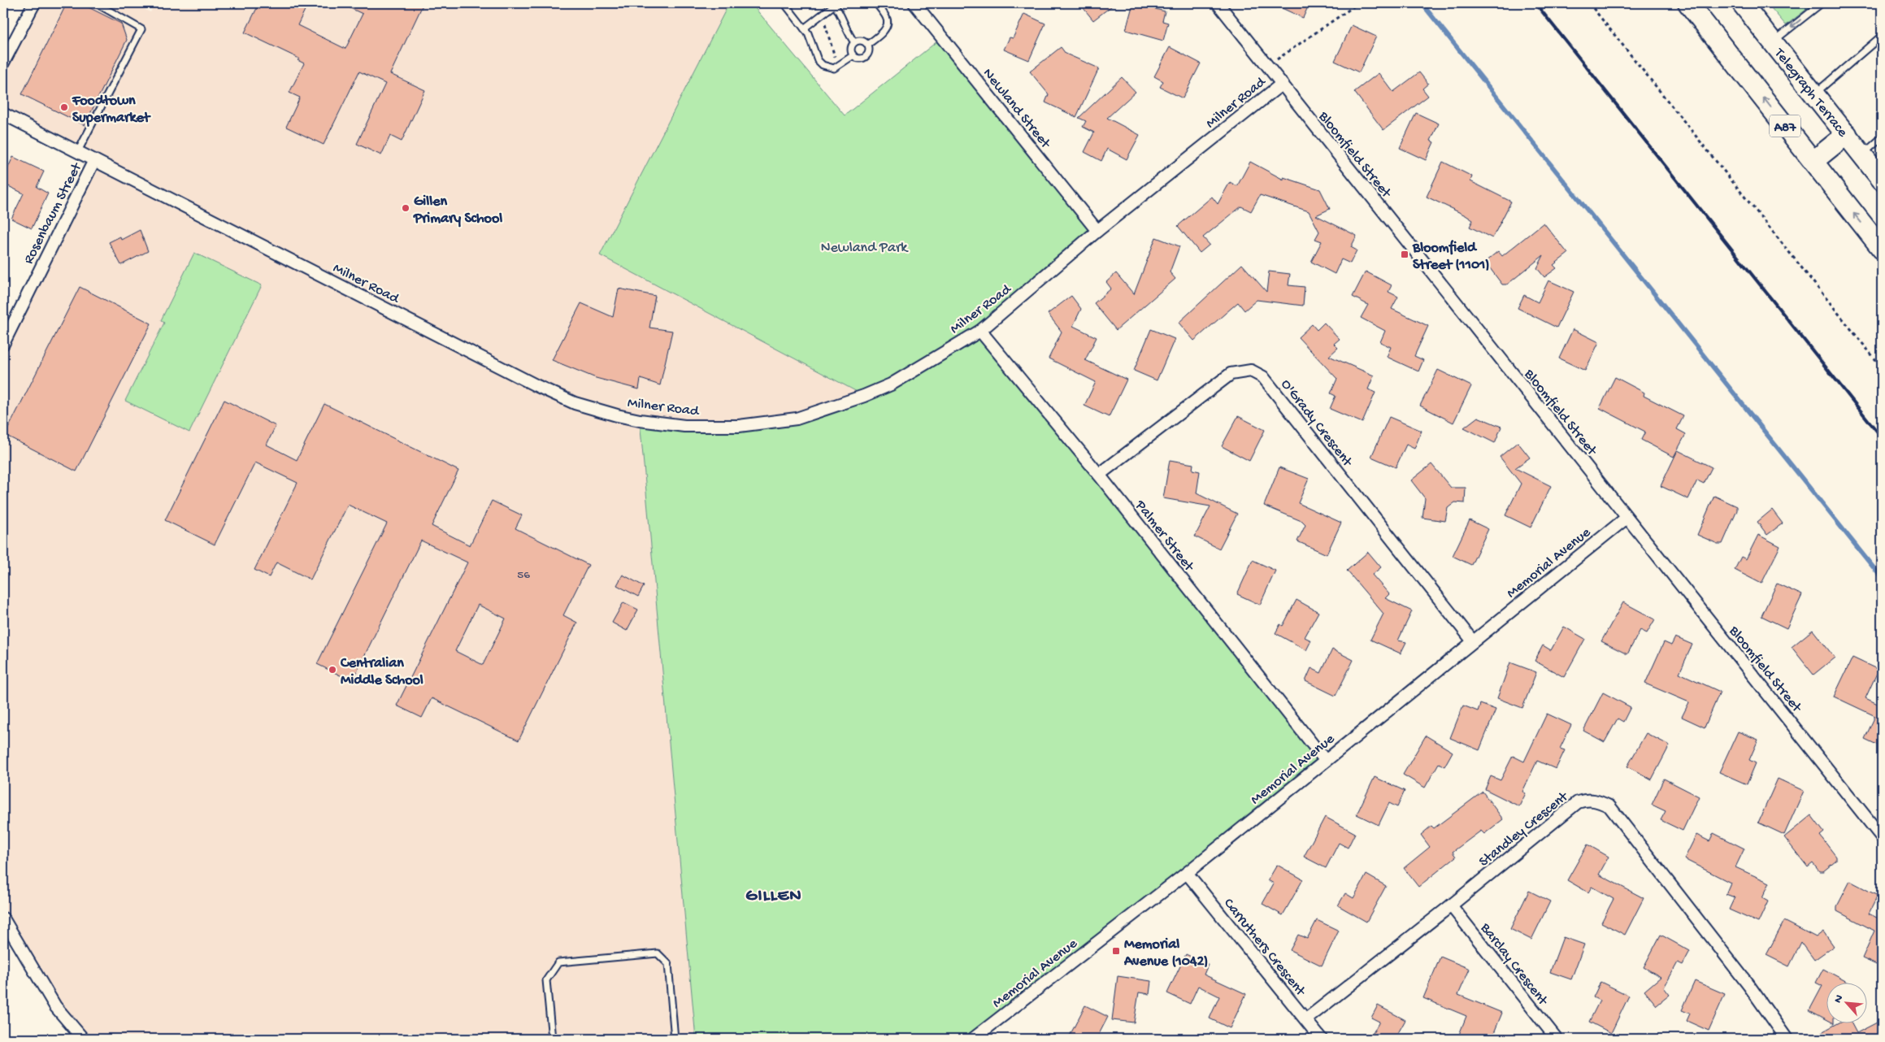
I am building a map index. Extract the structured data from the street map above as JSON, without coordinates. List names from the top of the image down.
{
  "streets": {
    "highway": ["Telegraph Terrace", "A87"],
    "street": [
      "Milner Road",
      "Newland Street",
      "Bloomfield Street",
      "Rosenbaum Street",
      "O'Grady Crescent",
      "Palmer Street",
      "Memorial Avenue",
      "Standley Crescent",
      "Carruthers Crescent",
      "Barclay Crescent"
    ]
  },
  "crossings": [
    ["Milner Road", "Newland Street"],
    ["Milner Road", "Bloomfield Street"],
    ["Milner Road", "Rosenbaum Street"],
    ["Milner Road", "Palmer Street"],
    ["Bloomfield Street", "Memorial Avenue"],
    ["O'Grady Crescent", "Palmer Street"],
    ["O'Grady Crescent", "Memorial Avenue"],
    ["Palmer Street", "Memorial Avenue"],
    ["Memorial Avenue", "Carruthers Crescent"],
    ["Standley Crescent", "Carruthers Crescent"],
    ["Standley Crescent", "Barclay Crescent"]
  ],
  "districts": ["GILLEN"],
  "parks": ["Newland Park"],
  "places": {
    "other": ["Foodtown Supermarket", "Gillen Primary School", "Centralian Middle School"],
    "transit": ["Bloomfield Street (1101)", "Memorial Avenue (1042)"]
  },
  "house_numbers": ["56"],
  "north": "top left"
}
